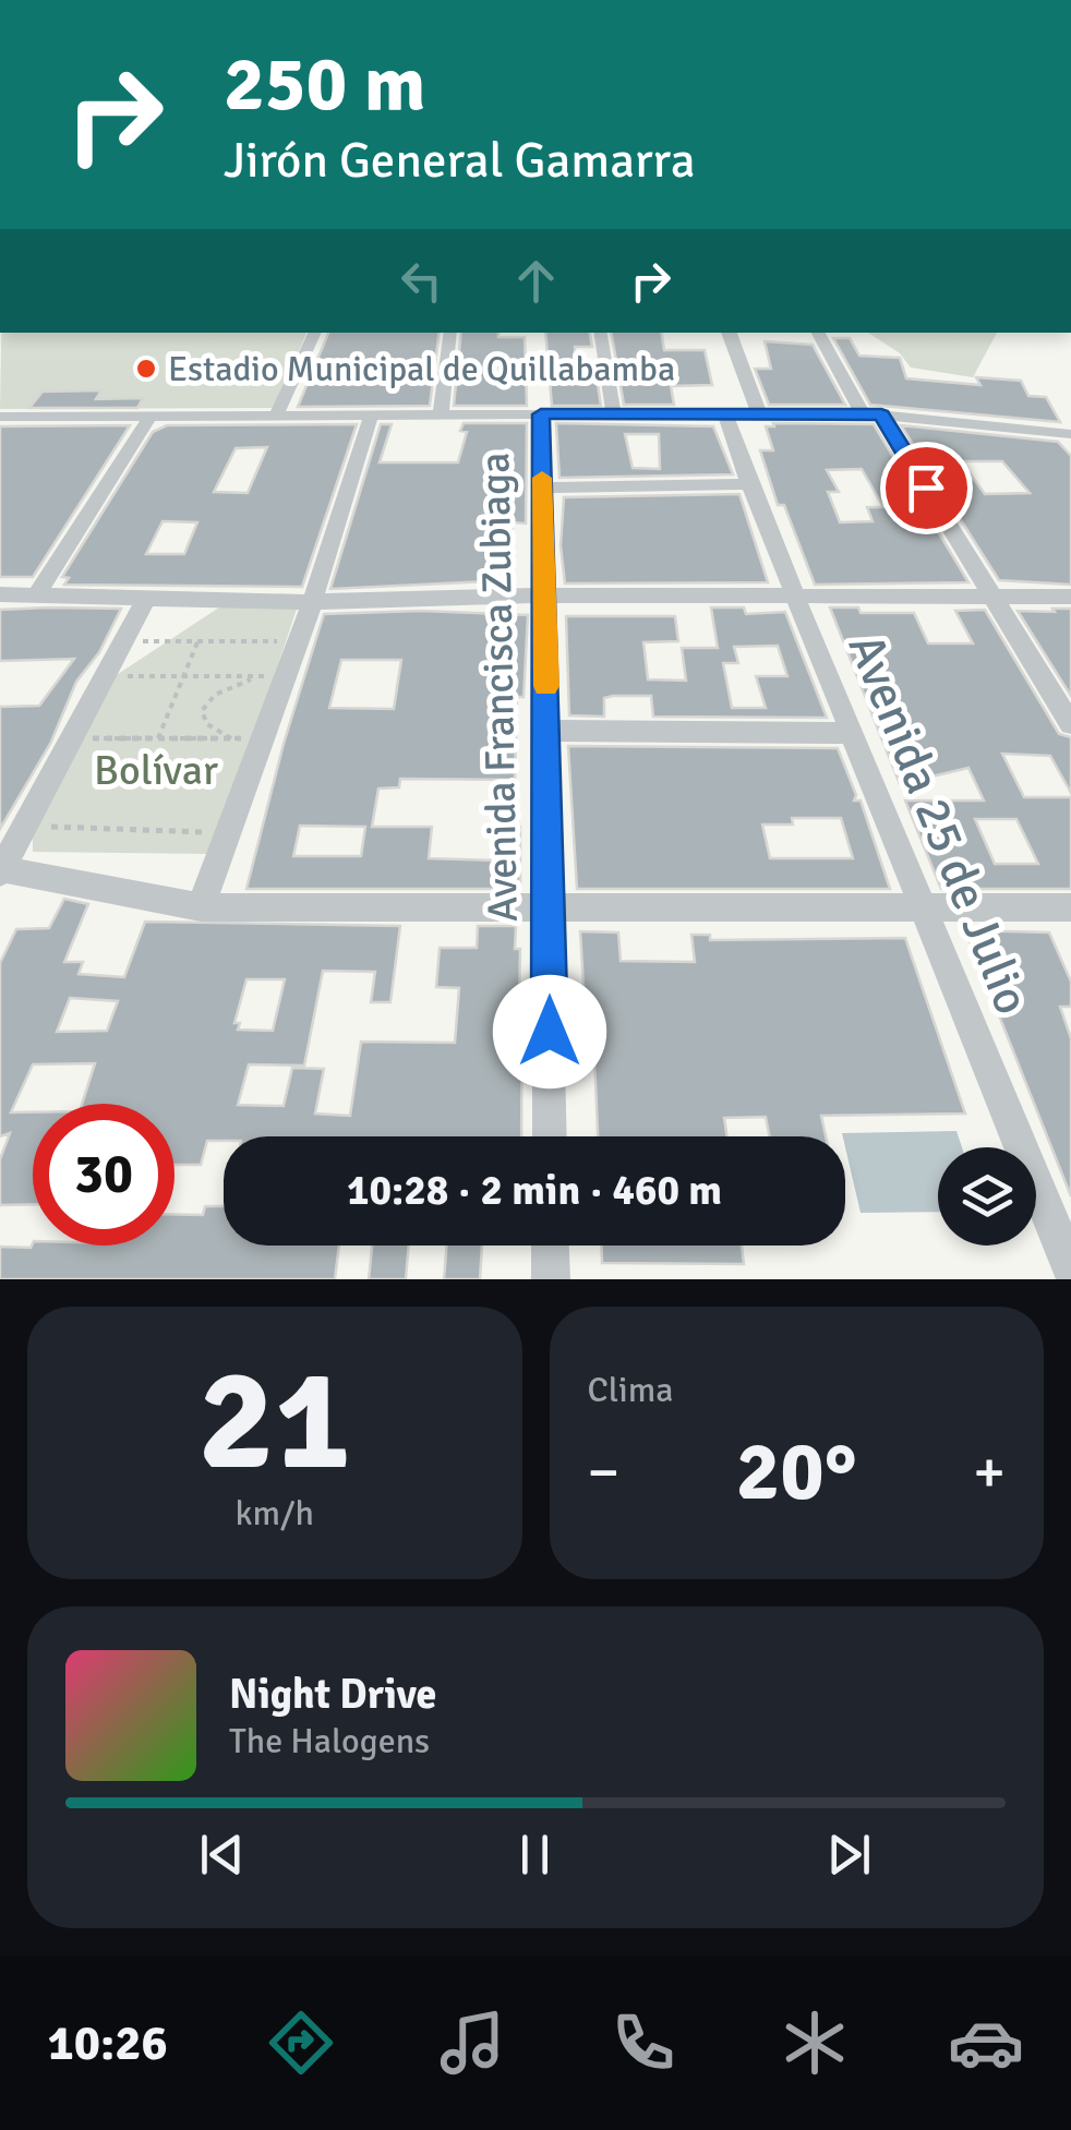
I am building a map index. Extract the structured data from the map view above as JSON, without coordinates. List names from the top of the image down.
{
  "streets": {
    "street": ["Avenida Francisca Zubiaga", "Avenida 25 de Julio"]
  },
  "parks": ["Bolívar"],
  "places": ["Estadio Municipal de Quillabamba"],
  "page": {
    "turn": ["250 m", "Jirón General Gamarra"],
    "limit": "30",
    "trip": "10:28 · 2 min · 460 m",
    "tile": [
      ["21", "km/h"],
      "Clima"
    ],
    "heat": ["−", "20°", "+"],
    "song": ["Night Drive", "The Halogens"],
    "tabs": "10:26"
  }
}
